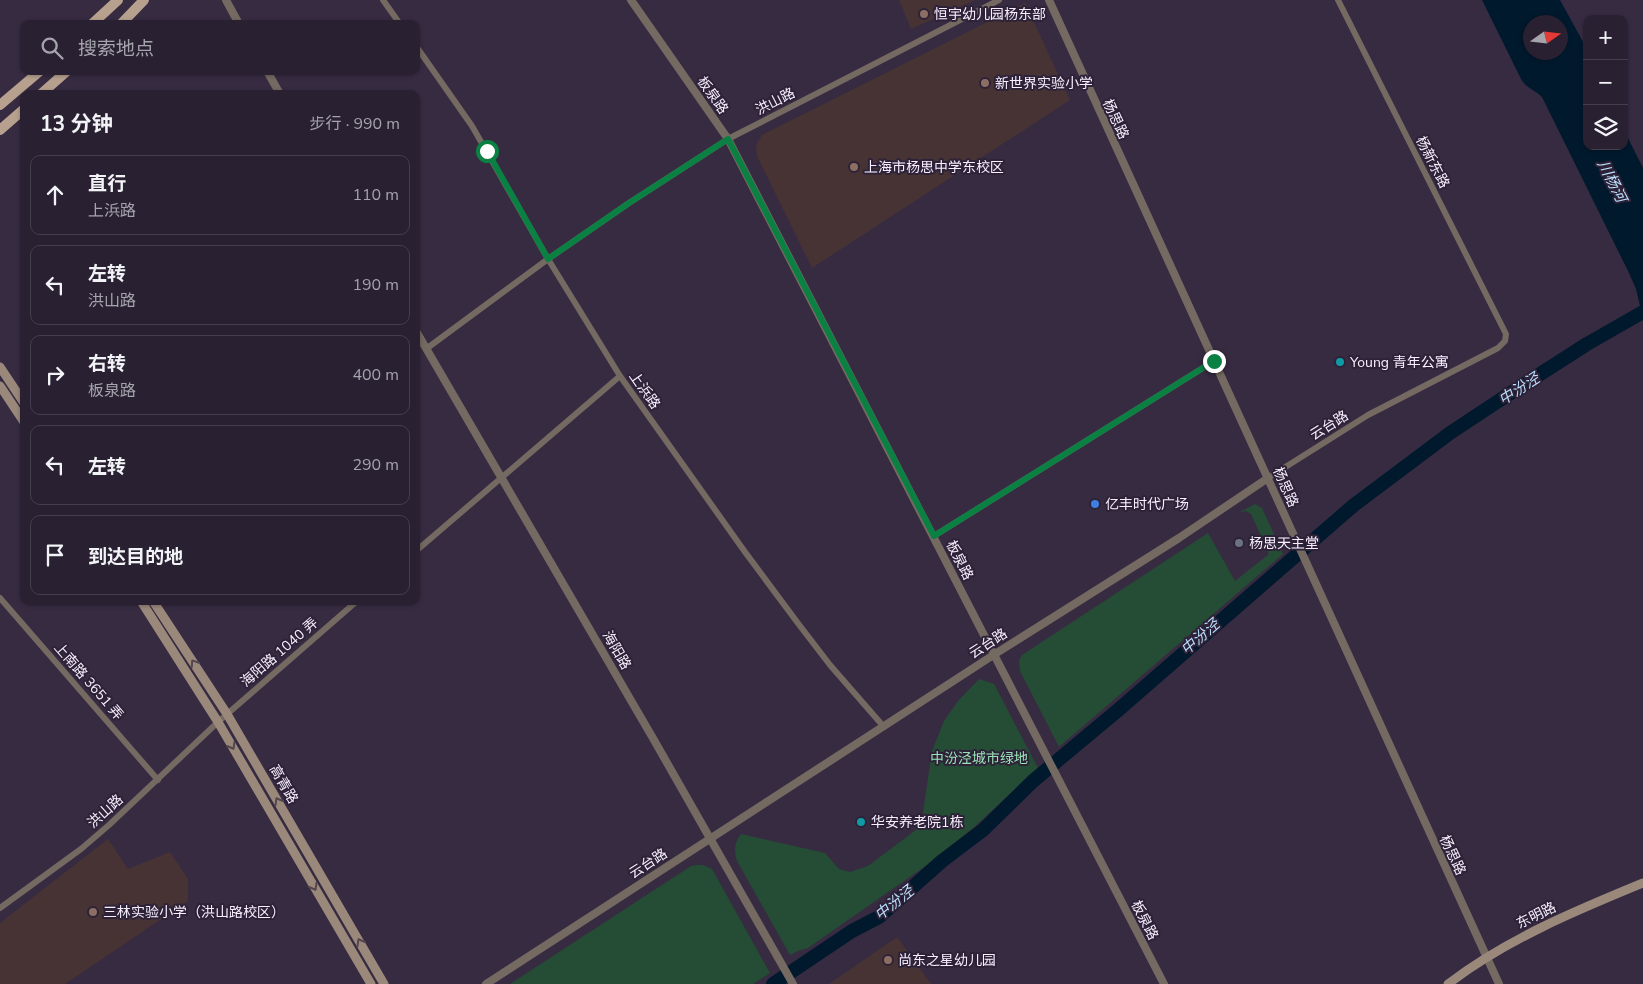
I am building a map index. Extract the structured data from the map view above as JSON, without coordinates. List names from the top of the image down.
{
  "streets": {
    "main road": ["高青路", "东明路"],
    "street": [
      "板泉路",
      "洪山路",
      "杨思路",
      "杨新东路",
      "上浜路",
      "云台路",
      "海阳路",
      "海阳路 1040 弄",
      "上南路 3651 弄"
    ]
  },
  "crossings": [
    ["板泉路", "洪山路"],
    ["板泉路", "云台路"],
    ["洪山路", "上浜路"],
    ["洪山路", "海阳路"],
    ["洪山路", "海阳路 1040 弄"],
    ["洪山路", "上南路 3651 弄"],
    ["洪山路", "高青路"],
    ["杨思路", "云台路"],
    ["杨思路", "东明路"],
    ["杨新东路", "云台路"],
    ["上浜路", "云台路"],
    ["云台路", "海阳路"],
    ["海阳路 1040 弄", "高青路"]
  ],
  "water": ["川杨河", "中汾泾"],
  "parks": ["中汾泾城市绿地"],
  "places": [
    "恒宇幼儿园杨东部",
    "新世界实验小学",
    "上海市杨思中学东校区",
    "Young 青年公寓",
    "亿丰时代广场",
    "杨思天主堂",
    "华安养老院1栋",
    "三林实验小学（洪山路校区）",
    "尚东之星幼儿园"
  ],
  "north": "right",
  "page": {
    "map_buttons": ["+", "−"],
    "search": "搜索地点",
    "heading": ["13 分钟", "步行 · 990 m"],
    "list": [
      ["直行", "上浜路", "110 m"],
      ["左转", "洪山路", "190 m"],
      ["右转", "板泉路", "400 m"],
      ["左转", "290 m"],
      "到达目的地"
    ]
  }
}
